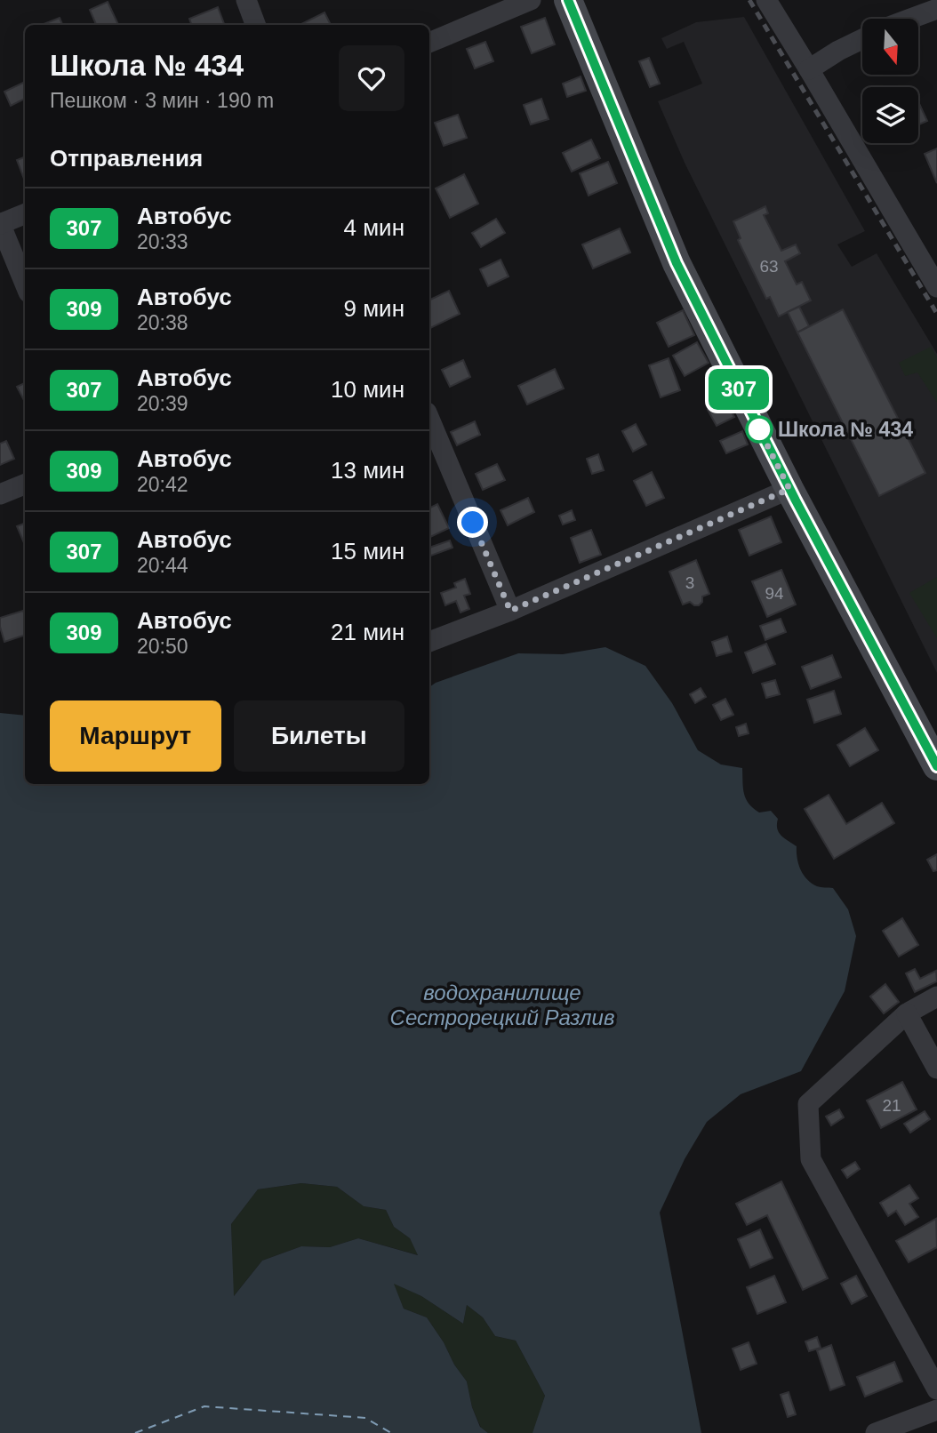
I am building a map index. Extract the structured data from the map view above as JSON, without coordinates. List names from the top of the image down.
{
  "water": ["водохранилище Сестрорецкий Разлив"],
  "places": ["Школа № 434"],
  "lines": ["bus line 307"],
  "house_numbers": [
    "63",
    "3",
    "94",
    "21"
  ],
  "north": "bottom",
  "page": {
    "on_map": "307",
    "heading": [
      ["Школа № 434", "Пешком · 3 мин · 190 m"],
      "Отправления"
    ],
    "list": [
      {
        "mark": "307",
        "name": "Автобус",
        "note": "20:33",
        "value": "4 мин"
      },
      {
        "mark": "309",
        "name": "Автобус",
        "note": "20:38",
        "value": "9 мин"
      },
      {
        "mark": "307",
        "name": "Автобус",
        "note": "20:39",
        "value": "10 мин"
      },
      {
        "mark": "309",
        "name": "Автобус",
        "note": "20:42",
        "value": "13 мин"
      },
      {
        "mark": "307",
        "name": "Автобус",
        "note": "20:44",
        "value": "15 мин"
      },
      {
        "mark": "309",
        "name": "Автобус",
        "note": "20:50",
        "value": "21 мин"
      }
    ],
    "buttons": ["Маршрут", "Билеты"]
  }
}
